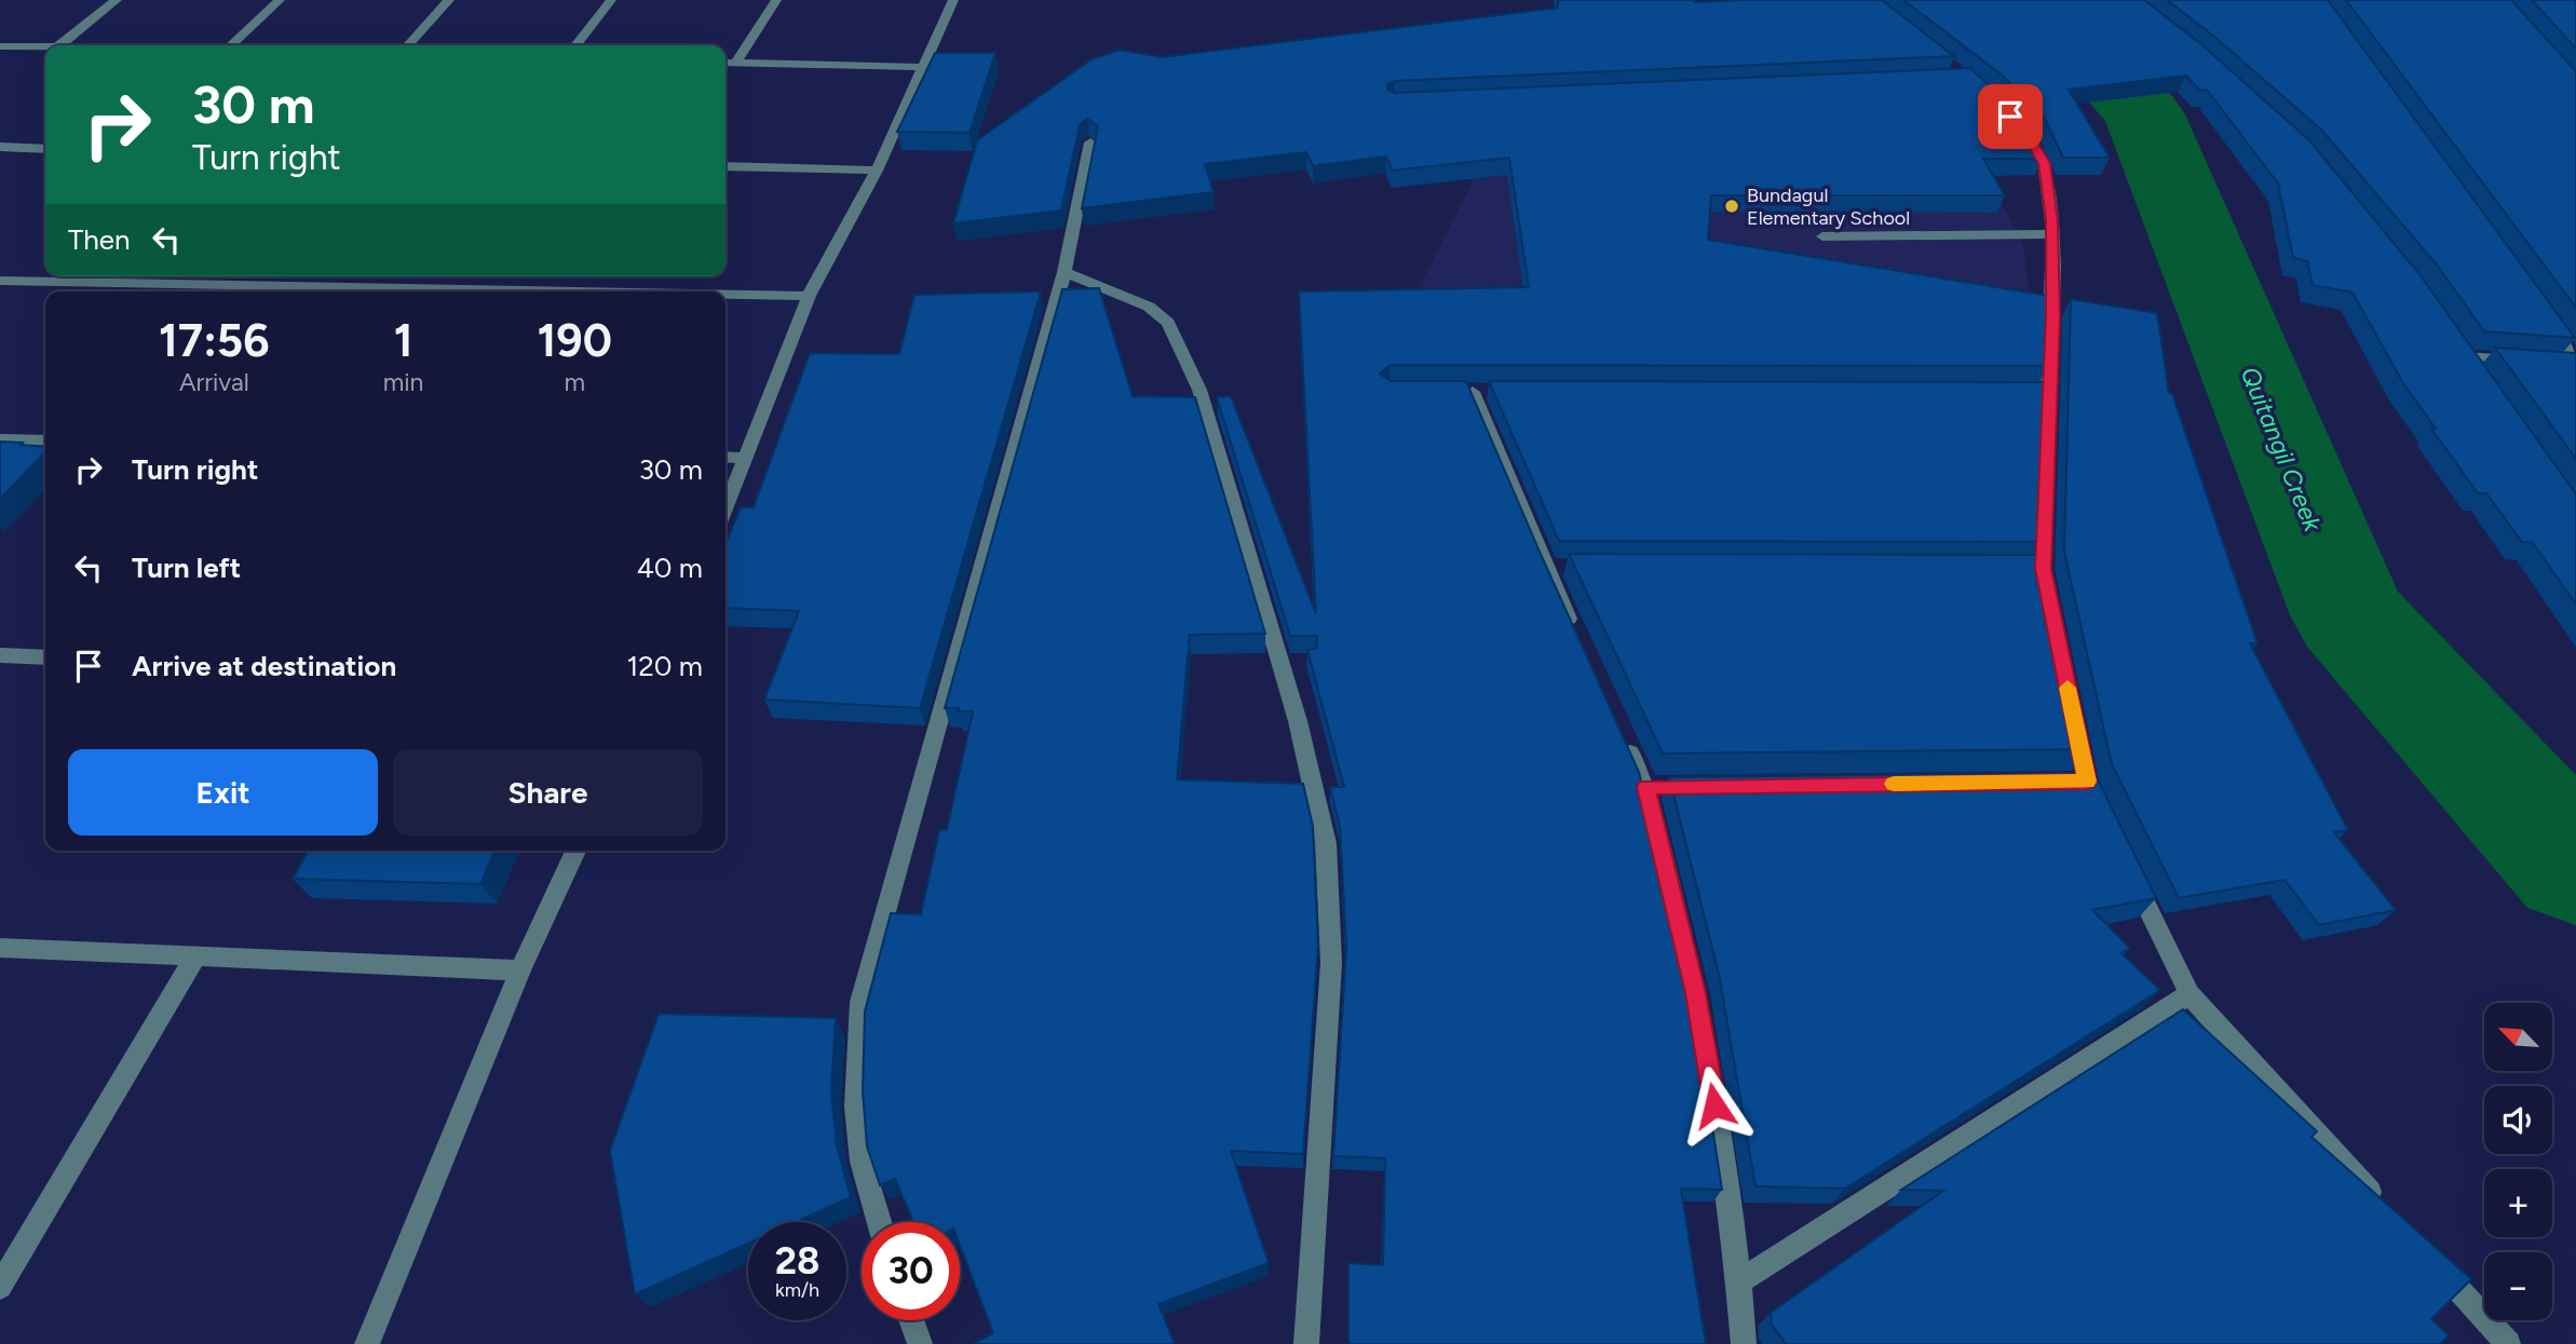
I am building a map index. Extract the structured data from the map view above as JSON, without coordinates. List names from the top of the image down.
{
  "water": ["Quitangil Creek"],
  "places": ["Bundagul Elementary School"],
  "north": "top left",
  "page": {
    "turn": ["30 m", "Turn right"],
    "then": "Then",
    "eta": [
      "17:56",
      "Arrival",
      "1",
      "min",
      "190",
      "m"
    ],
    "list": [
      {
        "name": "Turn right",
        "value": "30 m"
      },
      {
        "name": "Turn left",
        "value": "40 m"
      },
      {
        "name": "Arrive at destination",
        "value": "120 m"
      }
    ],
    "buttons": ["Exit", "Share"],
    "map_buttons": ["+", "−"],
    "speed": "28 km/h",
    "limit": "30"
  }
}
